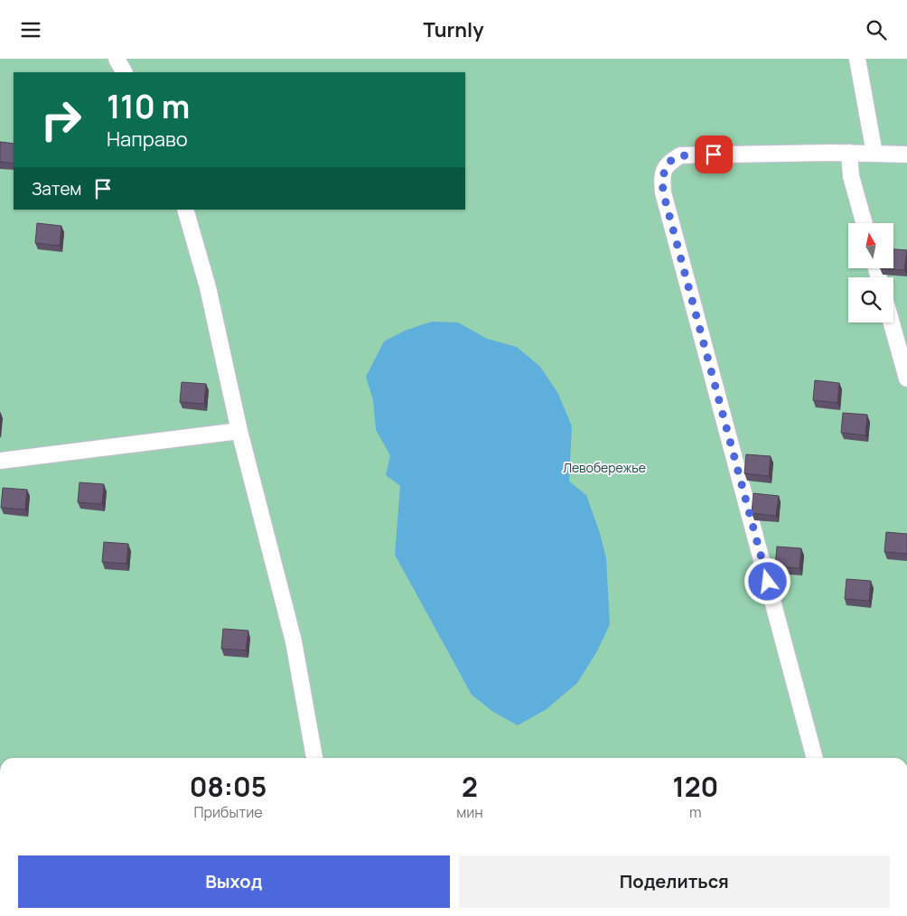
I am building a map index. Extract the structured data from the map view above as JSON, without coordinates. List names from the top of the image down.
{
  "parks": ["Левобережье"],
  "north": "top",
  "page": {
    "header": "Turnly",
    "turn": ["110 m", "Направо"],
    "then": "Затем",
    "eta": [
      "08:05",
      "Прибытие",
      "2",
      "мин",
      "120",
      "m"
    ],
    "buttons": ["Выход", "Поделиться"]
  }
}
